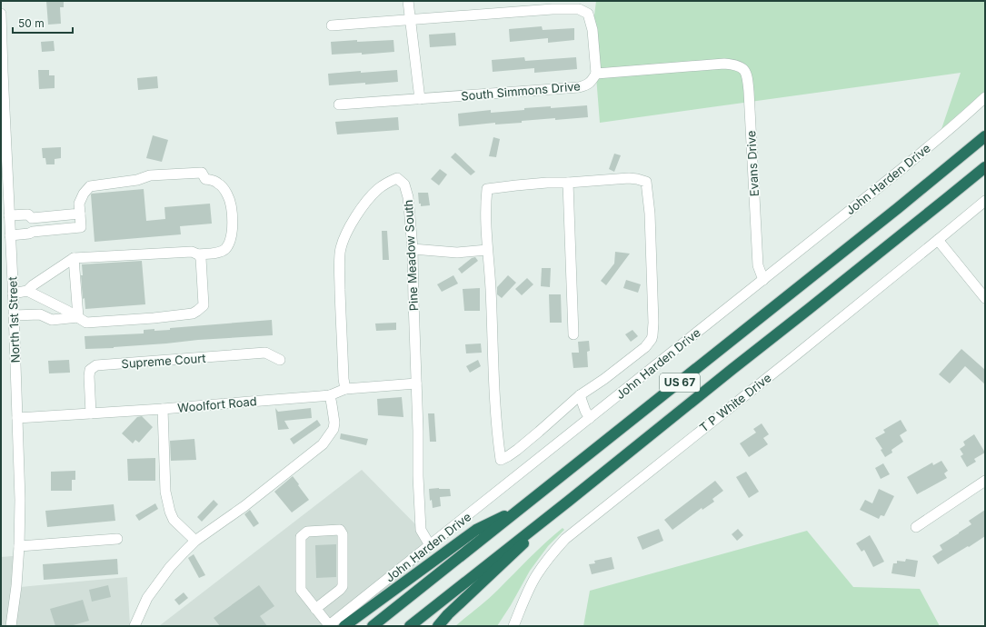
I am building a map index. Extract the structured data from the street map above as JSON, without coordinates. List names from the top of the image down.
{
  "streets": {
    "highway": ["US 67"],
    "street": [
      "South Simmons Drive",
      "Evans Drive",
      "John Harden Drive",
      "Pine Meadow South",
      "North 1st Street",
      "Supreme Court",
      "T P White Drive",
      "Woolfort Road"
    ]
  },
  "crossings": [
    ["South Simmons Drive", "Evans Drive"],
    ["Evans Drive", "John Harden Drive"],
    ["John Harden Drive", "Pine Meadow South"],
    ["Pine Meadow South", "Woolfort Road"],
    ["North 1st Street", "Woolfort Road"],
    ["Supreme Court", "Woolfort Road"]
  ],
  "scale_bar": "50 m"
}
